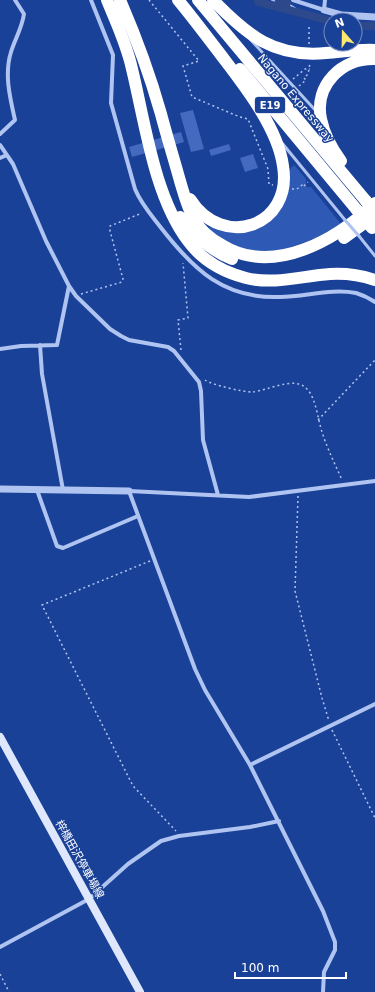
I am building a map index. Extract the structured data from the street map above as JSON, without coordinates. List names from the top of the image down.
{
  "streets": {
    "highway": ["Nagano Expressway", "E19"],
    "main road": ["梓橋田沢停車場線"]
  },
  "scale_bar": "100 m",
  "north": "top"
}
